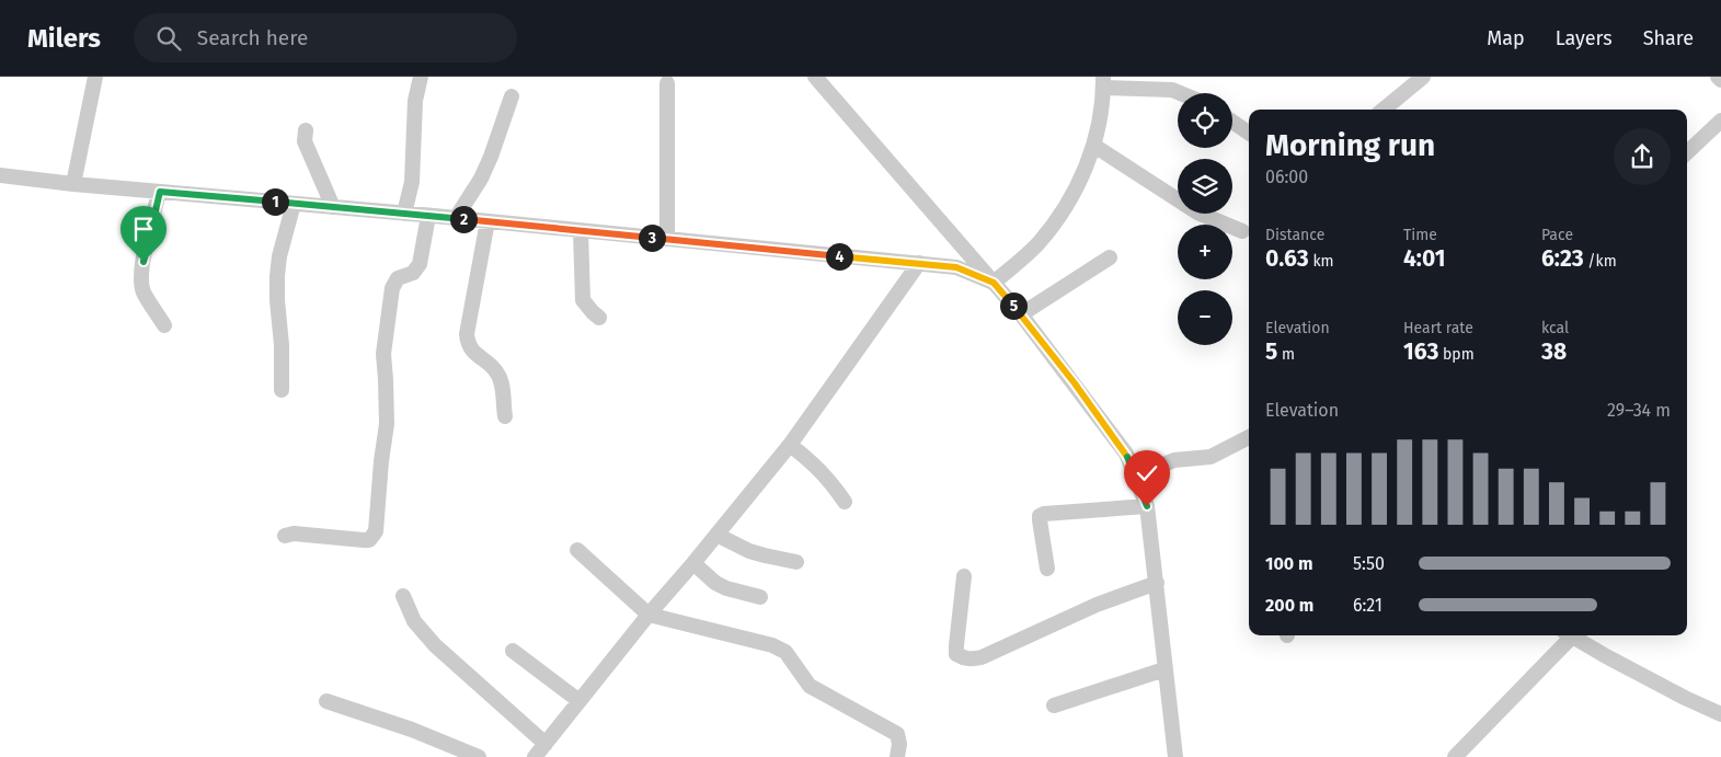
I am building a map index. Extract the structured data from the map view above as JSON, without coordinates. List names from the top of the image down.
{
  "page": {
    "header": "Milers",
    "search": "Search here",
    "nav": ["Map", "Layers", "Share"],
    "map_buttons": ["+", "−"],
    "heading": ["Morning run", "06:00"],
    "pins": [
      "1",
      "2",
      "3",
      "4",
      "5"
    ],
    "stats": [
      ["Distance", "0.63 km"],
      ["Time", "4:01"],
      ["Pace", "6:23 /km"],
      ["Elevation", "5 m"],
      ["Heart rate", "163 bpm"],
      ["kcal", "38"]
    ],
    "chart": ["Elevation", "29–34 m"],
    "list": [
      {
        "name": "100 m",
        "note": "5:50"
      },
      {
        "name": "200 m",
        "note": "6:21"
      }
    ]
  }
}
